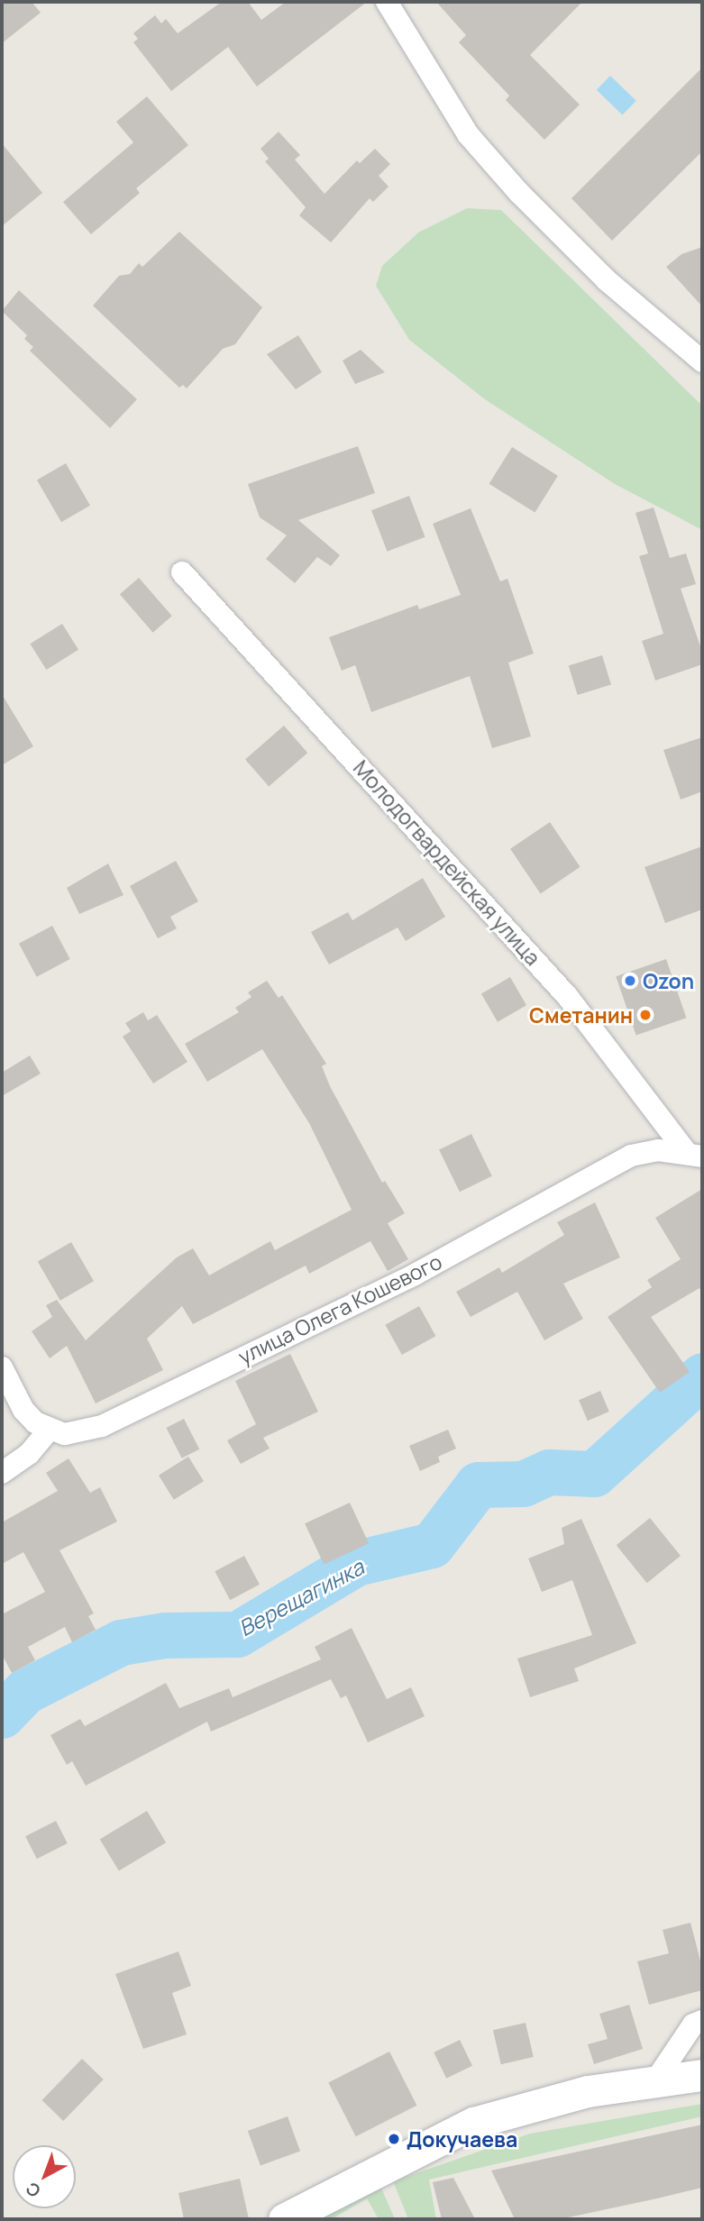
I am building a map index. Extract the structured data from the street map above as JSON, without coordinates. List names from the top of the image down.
{
  "streets": {
    "street": ["Молодогвардейская улица", "улица Олега Кошевого"]
  },
  "crossings": [
    ["Молодогвардейская улица", "улица Олега Кошевого"]
  ],
  "water": ["Верещагинка"],
  "places": ["Ozon", "Сметанин", "Докучаева"],
  "north": "bottom left"
}
